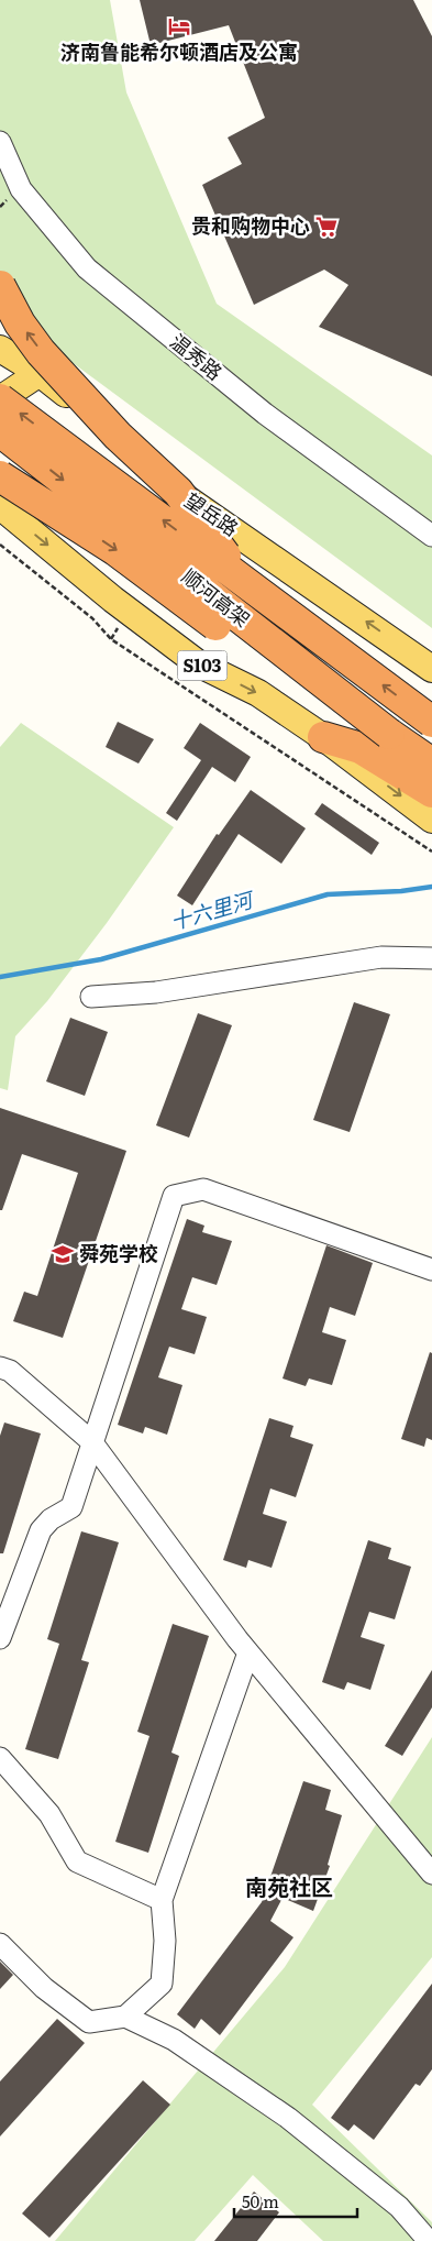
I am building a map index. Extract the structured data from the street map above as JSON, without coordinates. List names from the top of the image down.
{
  "streets": {
    "highway": ["顺河高架"],
    "main road": ["望岳路", "S103"],
    "street": ["温秀路"]
  },
  "districts": ["南苑社区"],
  "water": ["十六里河"],
  "places": {
    "hotel": ["济南鲁能希尔顿酒店及公寓"],
    "supermarket": ["贵和购物中心"],
    "school or university": ["舜苑学校"]
  },
  "scale_bar": "50 m"
}
